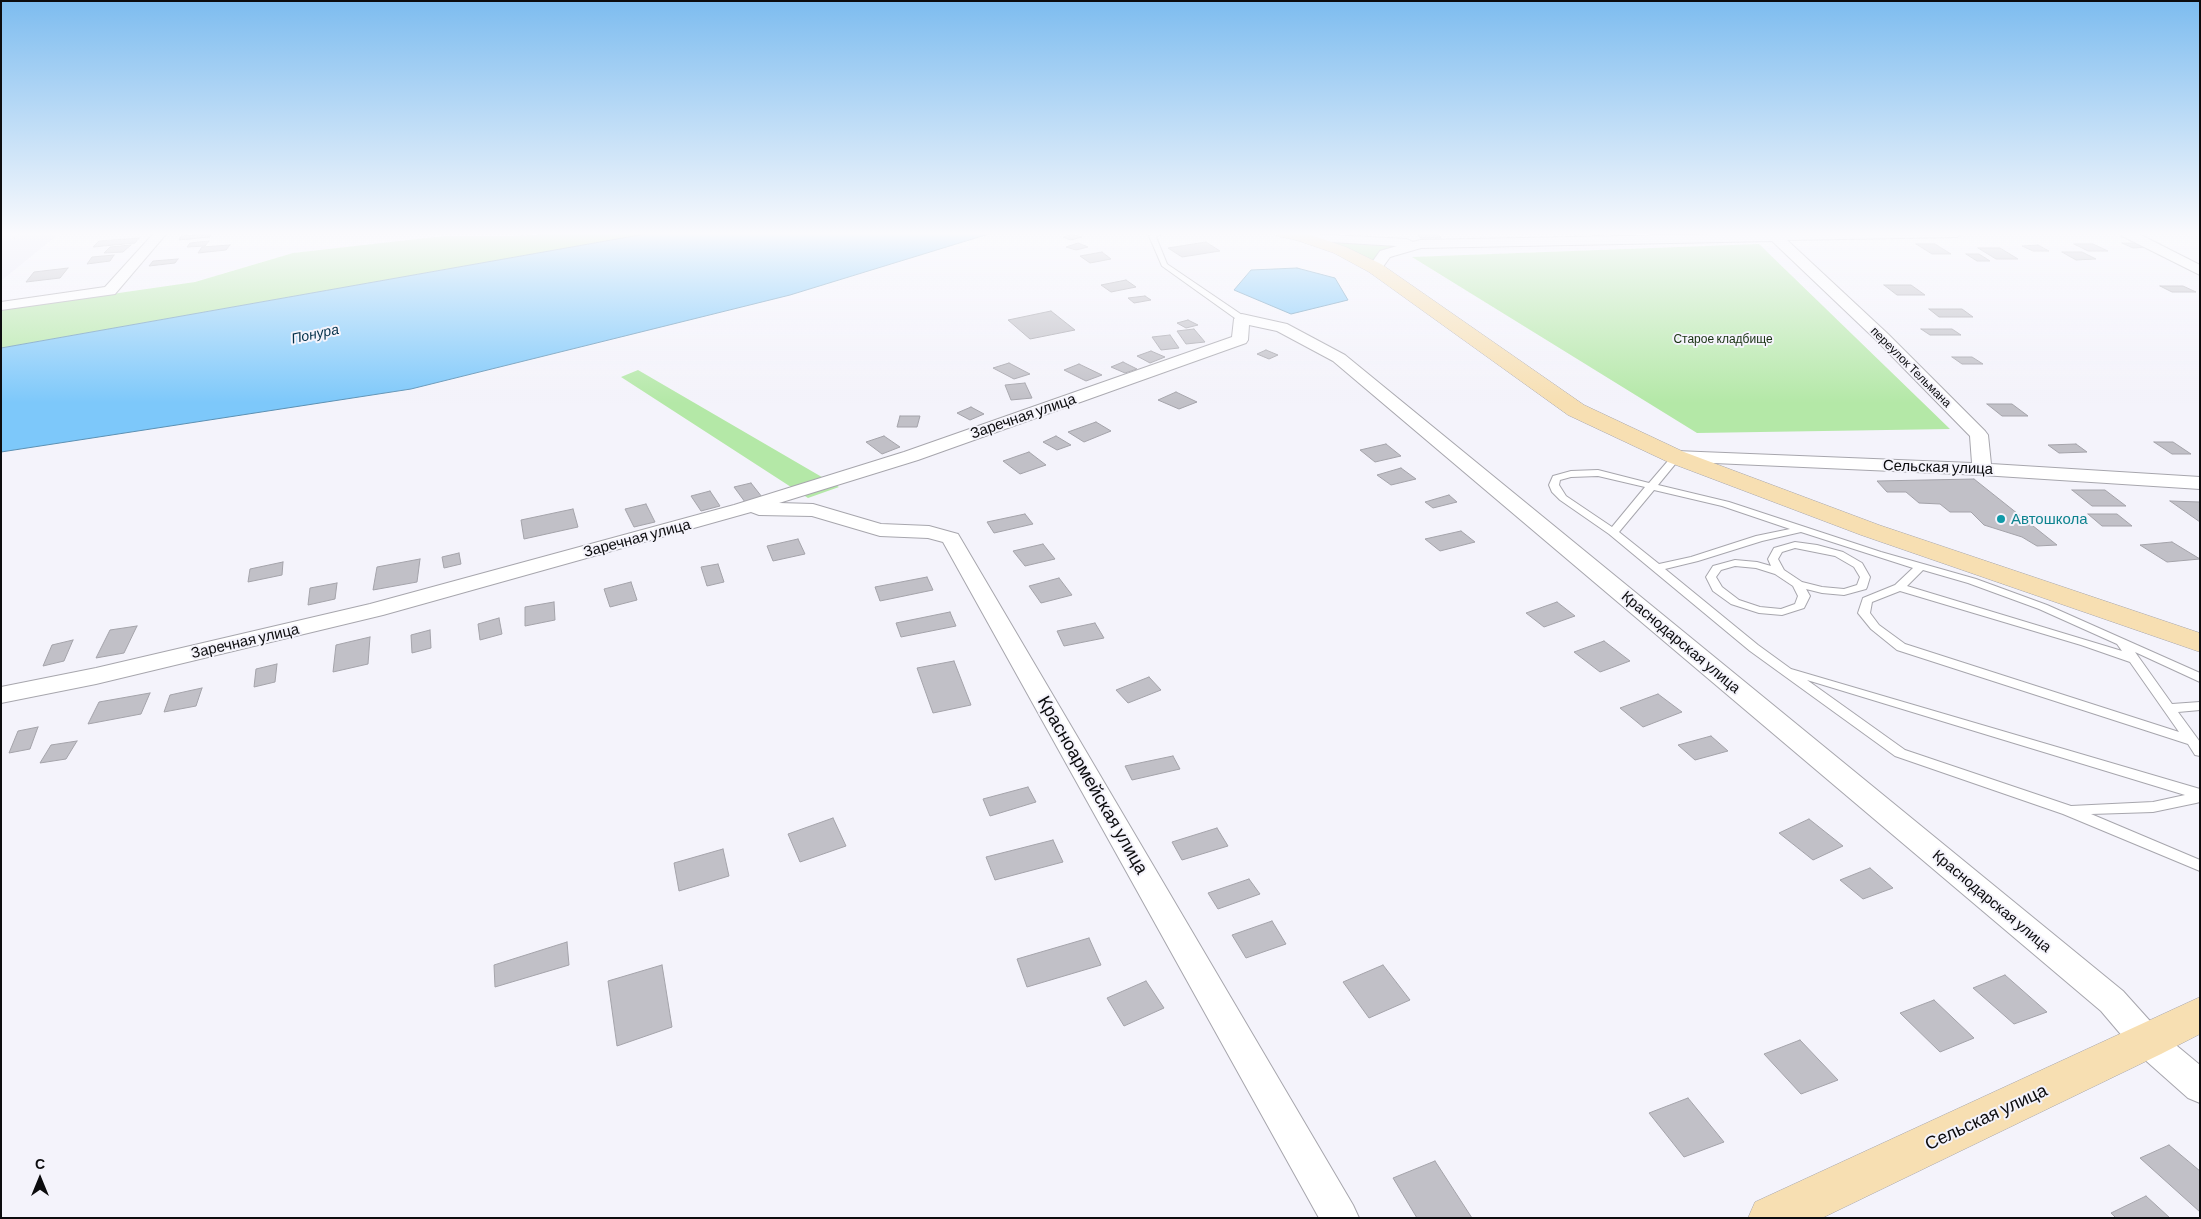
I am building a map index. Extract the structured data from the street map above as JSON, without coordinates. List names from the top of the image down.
{
  "streets": {
    "street": [
      "переулок Тельмана",
      "Заречная улица",
      "Сельская улица",
      "Краснодарская улица",
      "Красноармейская улица"
    ]
  },
  "crossings": [
    ["переулок Тельмана", "Сельская улица"],
    ["Заречная улица", "Краснодарская улица"],
    ["Заречная улица", "Красноармейская улица"],
    ["Сельская улица", "Краснодарская улица"]
  ],
  "water": ["Понура"],
  "parks": ["Старое кладбище"],
  "places": ["Автошкола"],
  "north": "top"
}
